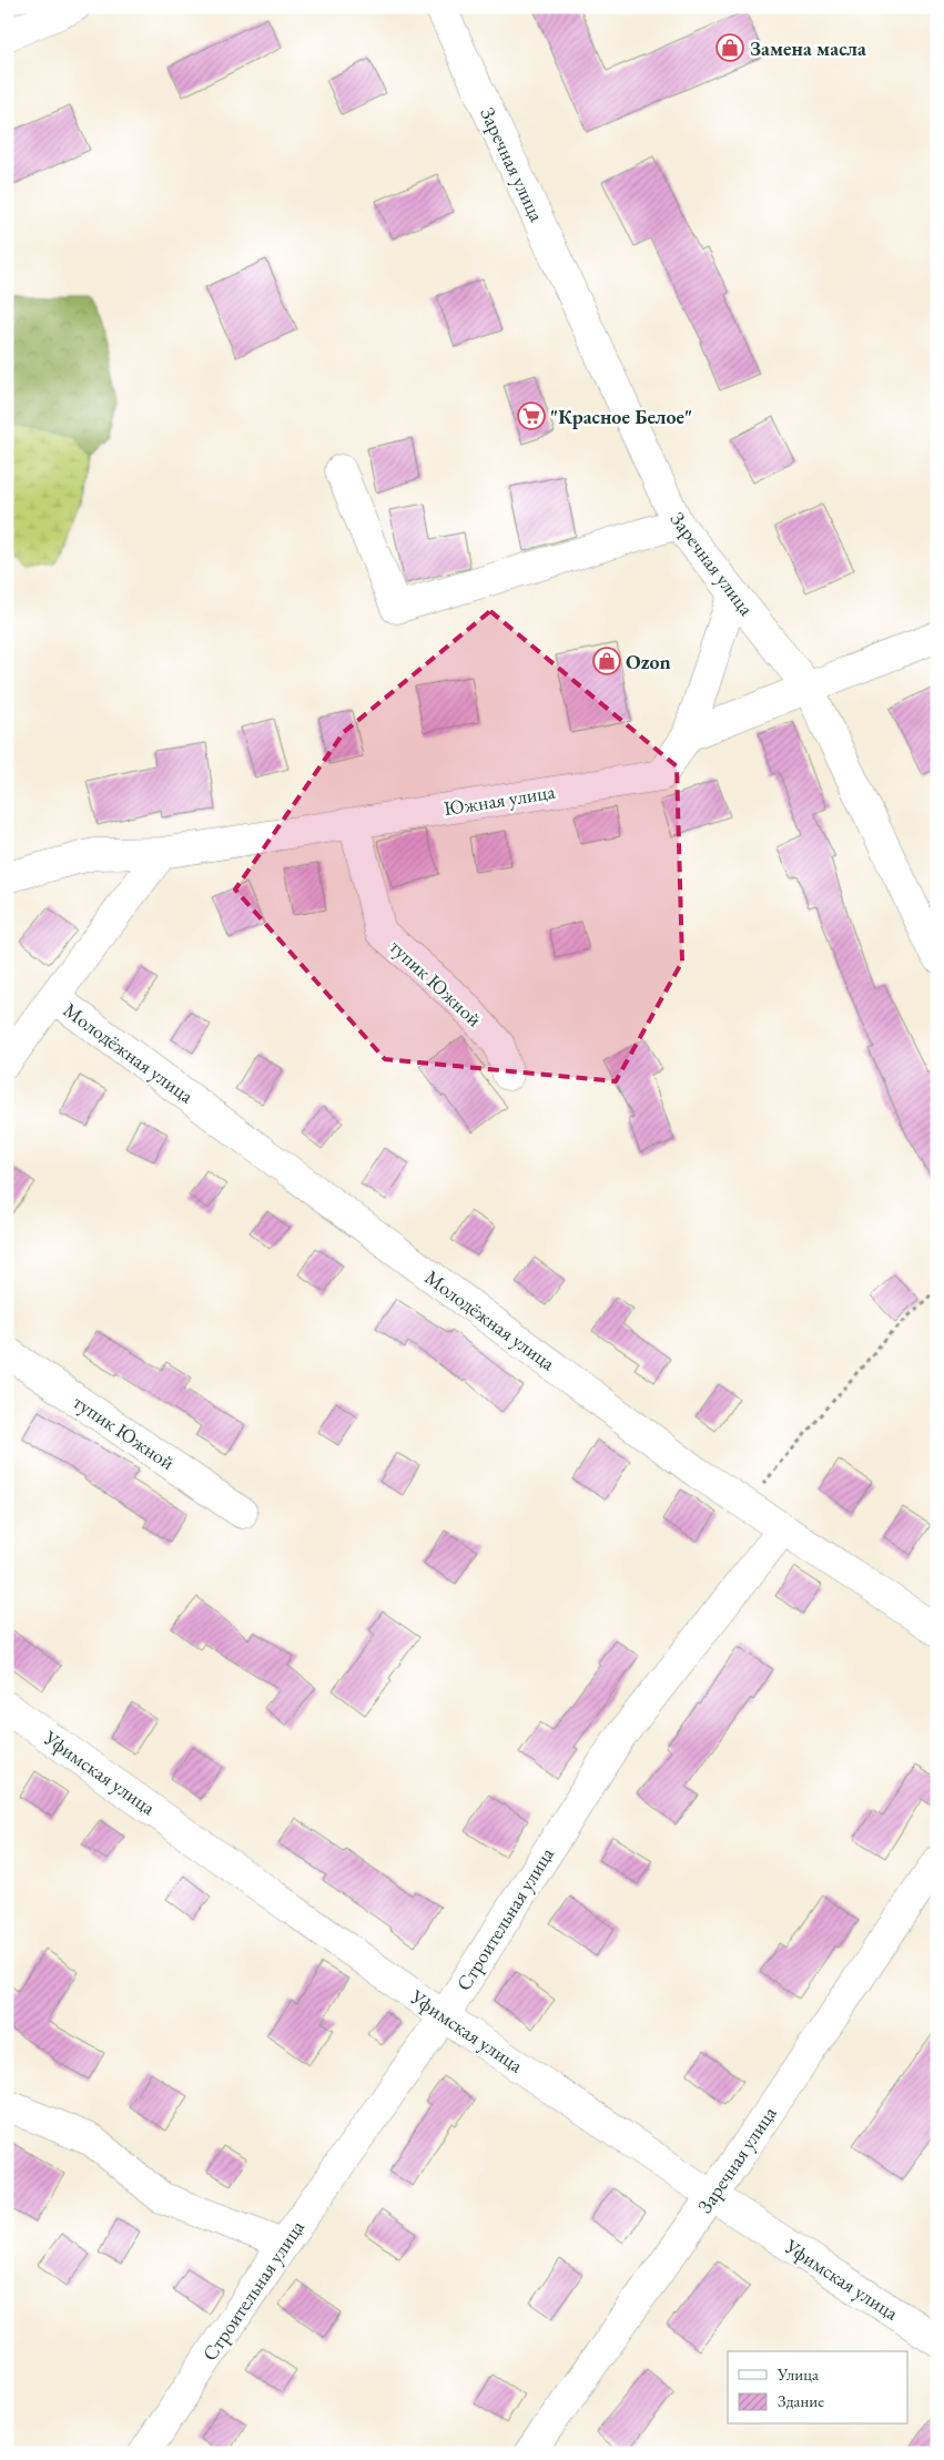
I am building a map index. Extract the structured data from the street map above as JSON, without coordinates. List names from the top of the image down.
{
  "streets": {
    "street": [
      "Заречная улица",
      "Южная улица",
      "тупик Южной",
      "Молодёжная улица",
      "Уфимская улица",
      "Строительная улица"
    ]
  },
  "crossings": [
    ["Заречная улица", "Уфимская улица"],
    ["Южная улица", "тупик Южной"],
    ["Молодёжная улица", "Строительная улица"],
    ["Уфимская улица", "Строительная улица"]
  ],
  "places": {
    "shop": ["Замена масла", "Ozon"],
    "supermarket": ["\"Красное Белое\""]
  },
  "legend": ["Улица", "Здание"]
}
